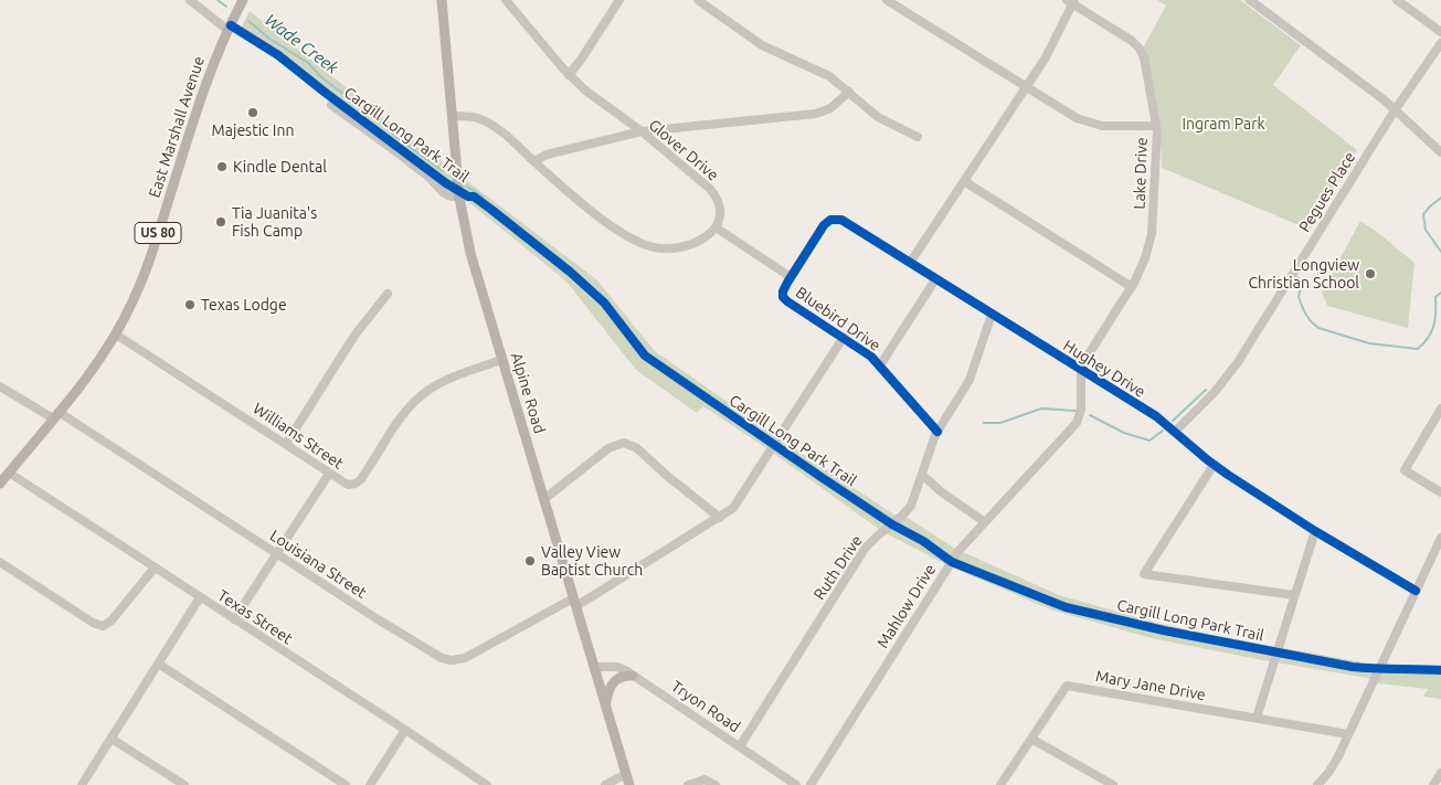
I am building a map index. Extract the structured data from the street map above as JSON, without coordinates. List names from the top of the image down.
{
  "streets": {
    "main road": ["East Marshall Avenue", "US 80", "Alpine Road"],
    "street": [
      "Glover Drive",
      "Lake Drive",
      "Pegues Place",
      "Bluebird Drive",
      "Hughey Drive",
      "Williams Street",
      "Louisiana Street",
      "Ruth Drive",
      "Mahlow Drive",
      "Texas Street",
      "Mary Jane Drive",
      "Tryon Road"
    ],
    "cycle path": ["Cargill Long Park Trail"]
  },
  "crossings": [
    ["East Marshall Avenue", "Williams Street"],
    ["East Marshall Avenue", "Louisiana Street"],
    ["East Marshall Avenue", "Texas Street"],
    ["Glover Drive", "Bluebird Drive"],
    ["Lake Drive", "Hughey Drive"],
    ["Lake Drive", "Mahlow Drive"],
    ["Pegues Place", "Hughey Drive"],
    ["Bluebird Drive", "Hughey Drive"],
    ["Bluebird Drive", "Louisiana Street"],
    ["Bluebird Drive", "Ruth Drive"],
    ["Hughey Drive", "Ruth Drive"],
    ["Hughey Drive", "Mahlow Drive"],
    ["Alpine Road", "Williams Street"],
    ["Alpine Road", "Louisiana Street"],
    ["Alpine Road", "Tryon Road"],
    ["Ruth Drive", "Tryon Road"]
  ],
  "water": ["Wade Creek"],
  "parks": ["Ingram Park"],
  "places": [
    "Majestic Inn",
    "Kindle Dental",
    "Tia Juanita's Fish Camp",
    "Longview Christian School",
    "Texas Lodge",
    "Valley View Baptist Church"
  ]
}
